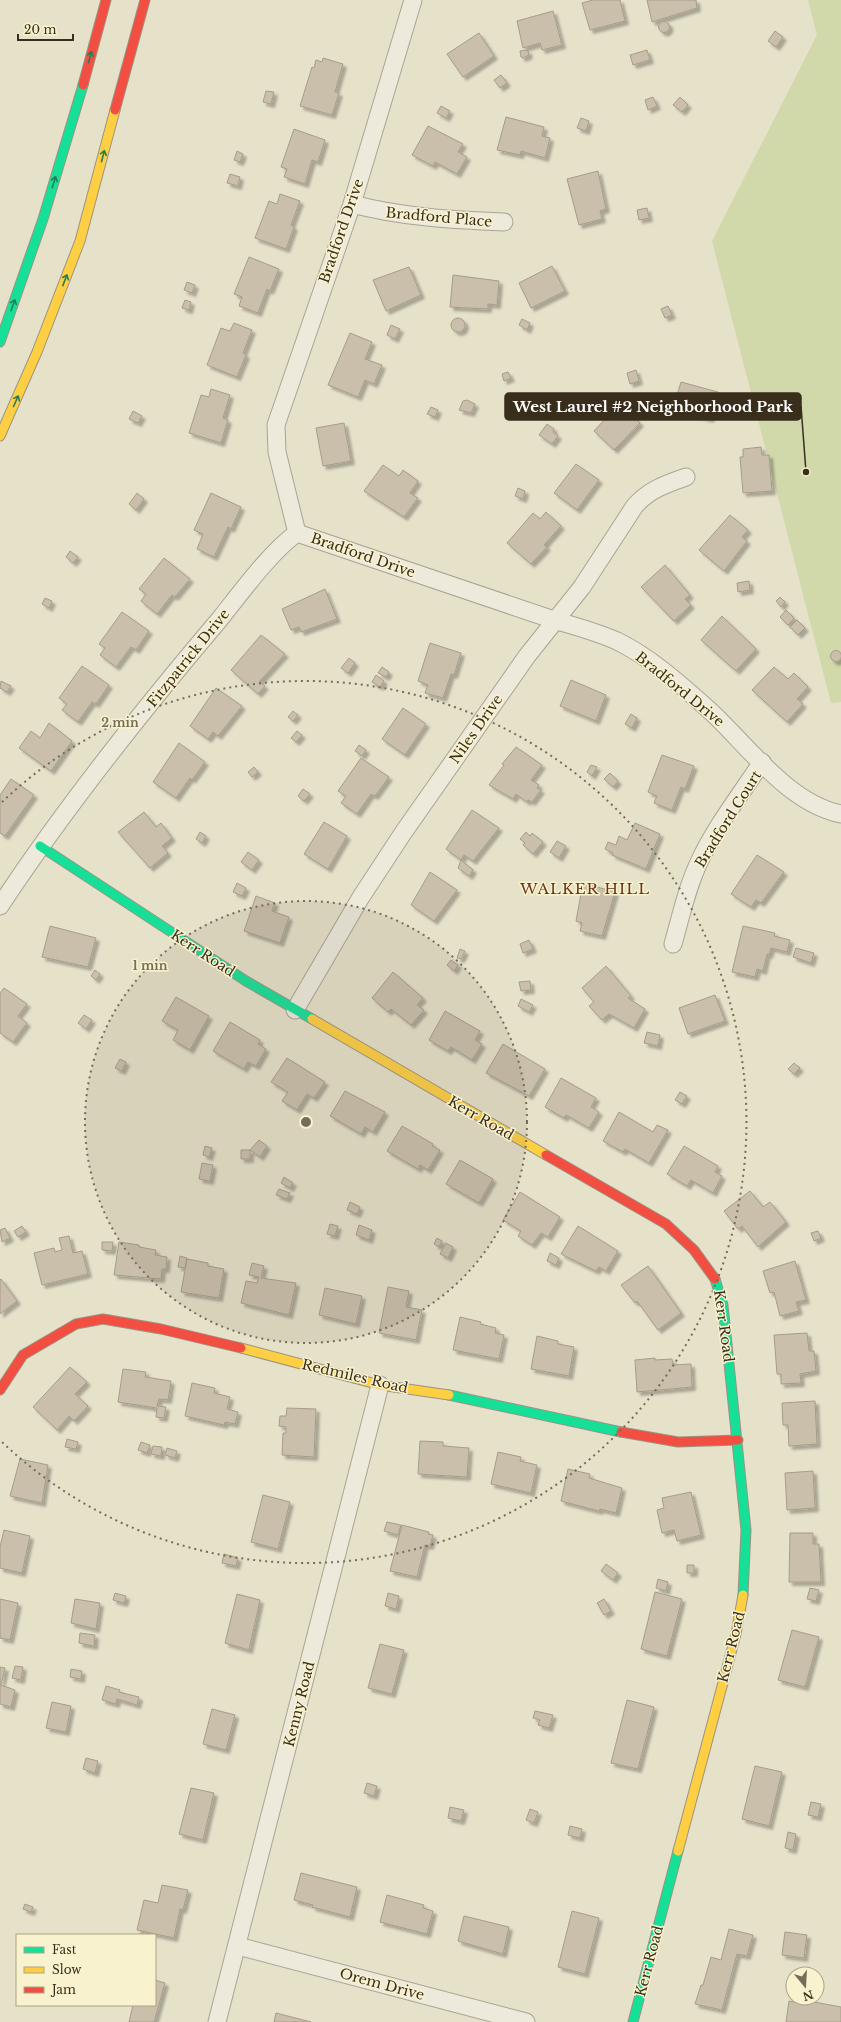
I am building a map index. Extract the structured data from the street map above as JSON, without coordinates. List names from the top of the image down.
{
  "streets": {
    "main road": ["Kerr Road", "Redmiles Road"],
    "street": [
      "Bradford Place",
      "Bradford Drive",
      "Fitzpatrick Drive",
      "Niles Drive",
      "Bradford Court",
      "Kenny Road",
      "Orem Drive"
    ]
  },
  "crossings": [
    ["Bradford Place", "Bradford Drive"],
    ["Bradford Drive", "Fitzpatrick Drive"],
    ["Bradford Drive", "Niles Drive"],
    ["Bradford Drive", "Bradford Court"],
    ["Fitzpatrick Drive", "Kerr Road"],
    ["Niles Drive", "Kerr Road"],
    ["Kerr Road", "Redmiles Road"],
    ["Redmiles Road", "Kenny Road"],
    ["Kenny Road", "Orem Drive"]
  ],
  "districts": ["WALKER HILL"],
  "places": ["West Laurel #2 Neighborhood Park"],
  "legend": ["Fast", "Slow", "Jam"],
  "scale_bar": "20 m",
  "north": "bottom",
  "rings": ["2 min", "1 min"]
}
